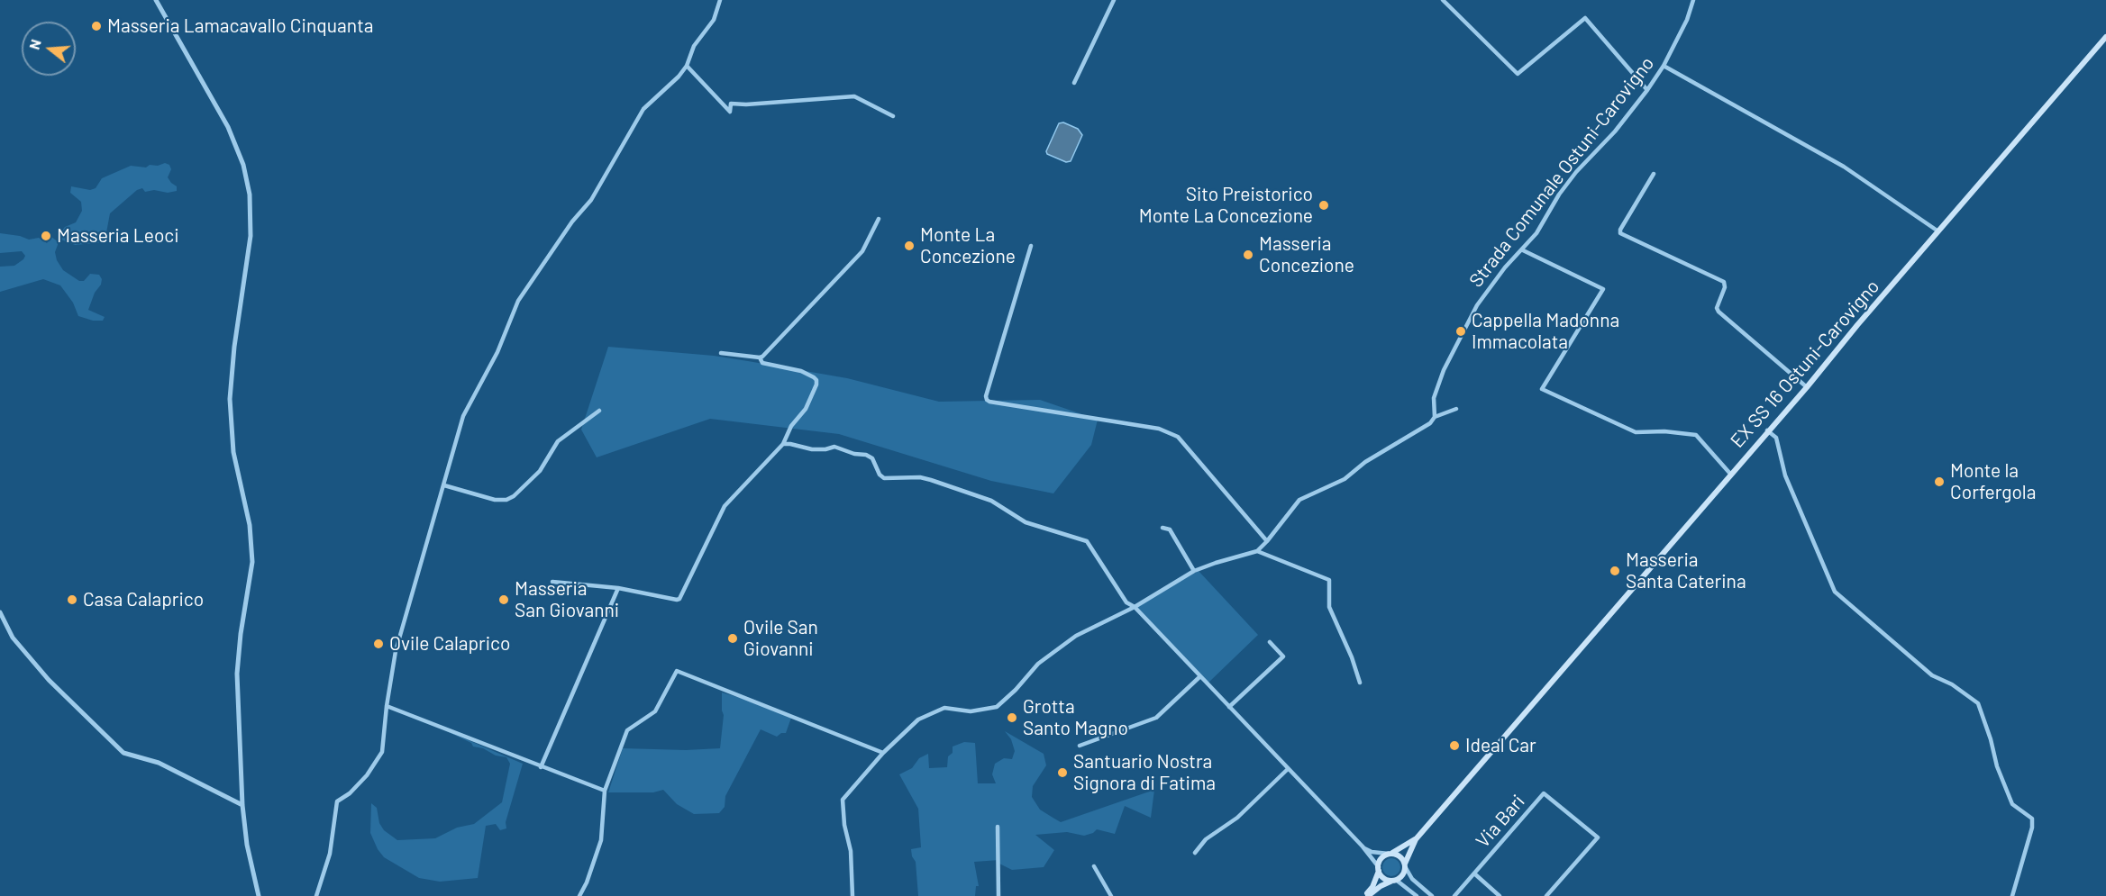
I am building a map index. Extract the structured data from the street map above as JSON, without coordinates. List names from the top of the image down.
{
  "streets": {
    "main road": ["EX SS 16 Ostuni-Carovigno"],
    "street": ["Strada Comunale Ostuni-Carovigno", "Via Bari"]
  },
  "places": [
    "Masseria Lamacavallo Cinquanta",
    "Sito Preistorico Monte La Concezione",
    "Masseria Leoci",
    "Monte La Concezione",
    "Masseria Concezione",
    "Cappella Madonna Immacolata",
    "Monte la Corfergola",
    "Masseria Santa Caterina",
    "Casa Calaprico",
    "Masseria San Giovanni",
    "Ovile San Giovanni",
    "Ovile Calaprico",
    "Grotta Santo Magno",
    "Ideal Car",
    "Santuario Nostra Signora di Fatima"
  ],
  "north": "left"
}
